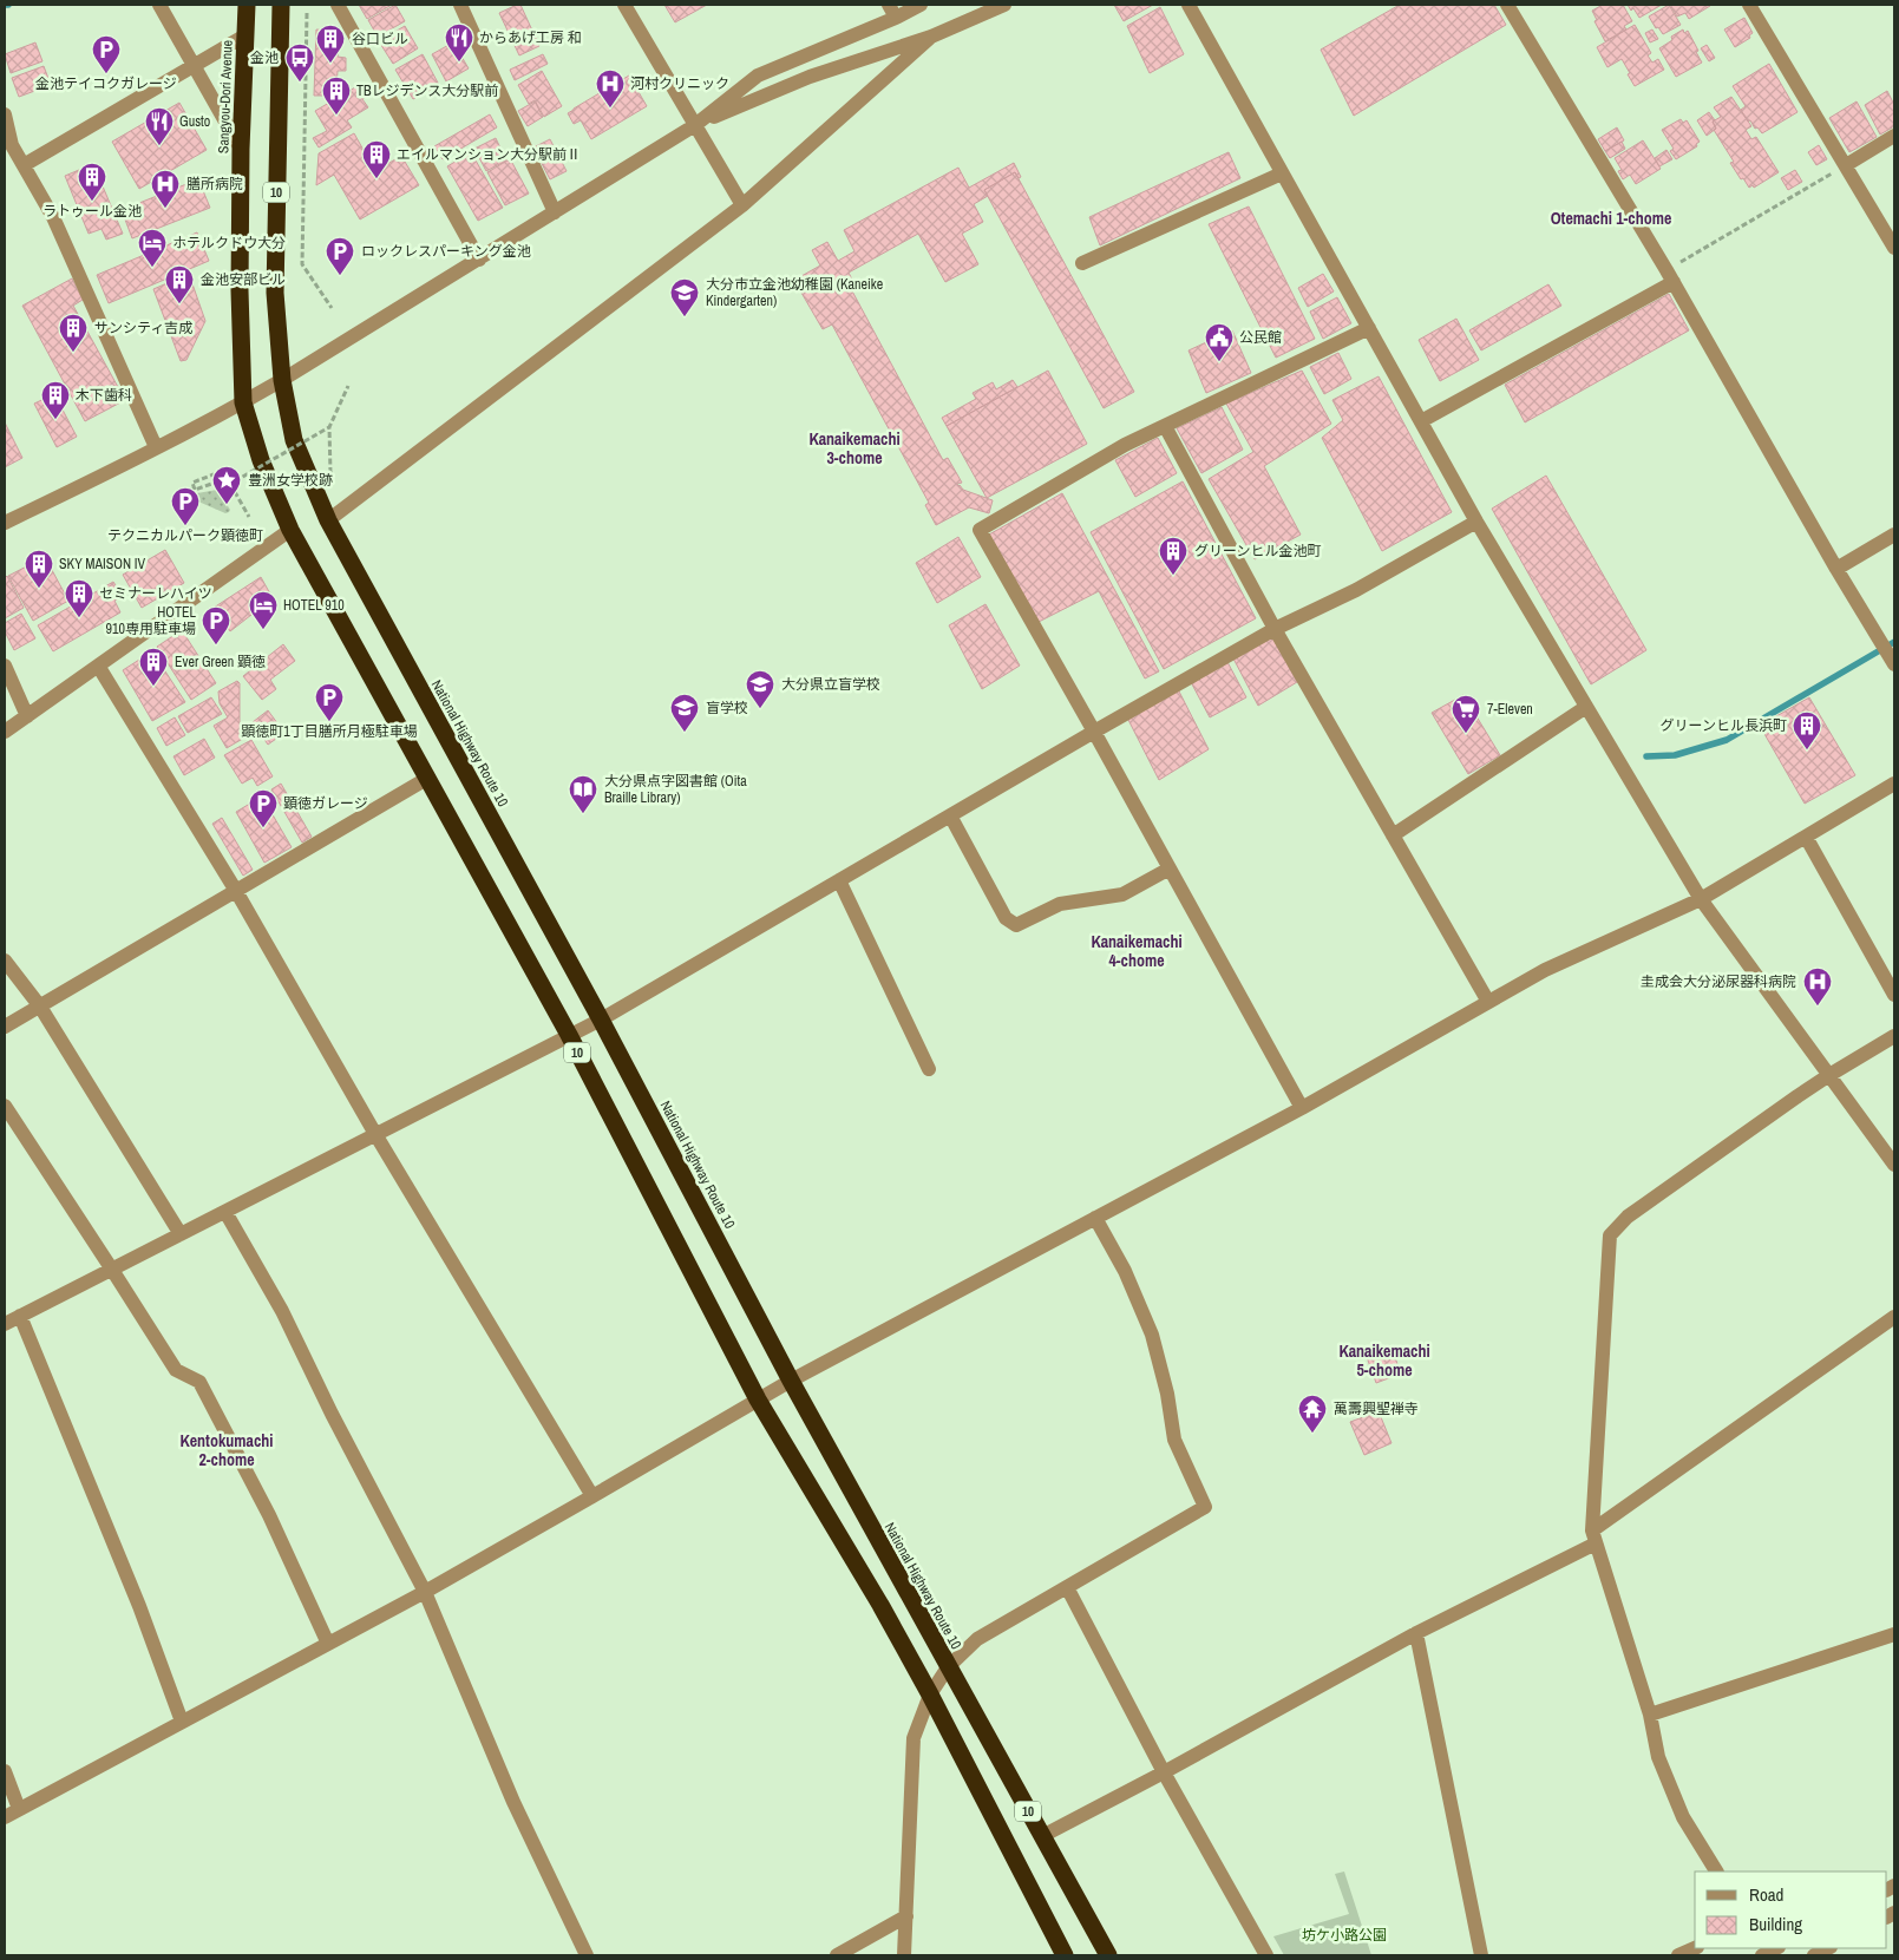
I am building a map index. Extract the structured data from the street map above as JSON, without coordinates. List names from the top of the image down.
{
  "streets": {
    "highway": ["Sangyou-Dori Avenue", "10", "National Highway Route 10"]
  },
  "crossings": [
    ["Sangyou-Dori Avenue", "10"],
    ["10", "National Highway Route 10"]
  ],
  "districts": [
    "Otemachi 1-chome",
    "Kanaikemachi 3-chome",
    "Kanaikemachi 4-chome",
    "Kanaikemachi 5-chome",
    "Kentokumachi 2-chome"
  ],
  "parks": ["坊ケ小路公園"],
  "places": {
    "restaurant": ["からあげ工房 和", "Gusto"],
    "building": [
      "谷口ビル",
      "TBレジデンス大分駅前",
      "エイルマンション大分駅前Ⅱ",
      "ラトゥール金池",
      "金池安部ビル",
      "サンシティ吉成",
      "木下歯科",
      "グリーンヒル金池町",
      "SKY MAISON IV",
      "セミナーレハイツ",
      "Ever Green 顕徳",
      "グリーンヒル長浜町"
    ],
    "parking": [
      "金池テイコクガレージ",
      "ロックレスパーキング金池",
      "テクニカルパーク顕徳町",
      "HOTEL 910専用駐車場",
      "顕徳町1丁目膳所月極駐車場",
      "顕徳ガレージ"
    ],
    "bus stop": ["金池"],
    "hospital": ["河村クリニック", "膳所病院", "圭成会大分泌尿器科病院"],
    "hotel": ["ホテルクドウ大分", "HOTEL 910"],
    "school or university": ["大分市立金池幼稚園 (Kaneike Kindergarten)", "大分県立盲学校", "盲学校"],
    "public building": ["公民館"],
    "place": ["豊洲女学校跡"],
    "supermarket": ["7-Eleven"],
    "library": ["大分県点字図書館 (Oita Braille Library)"],
    "temple": ["萬壽興聖禅寺"]
  },
  "legend": ["Road", "Building"]
}
